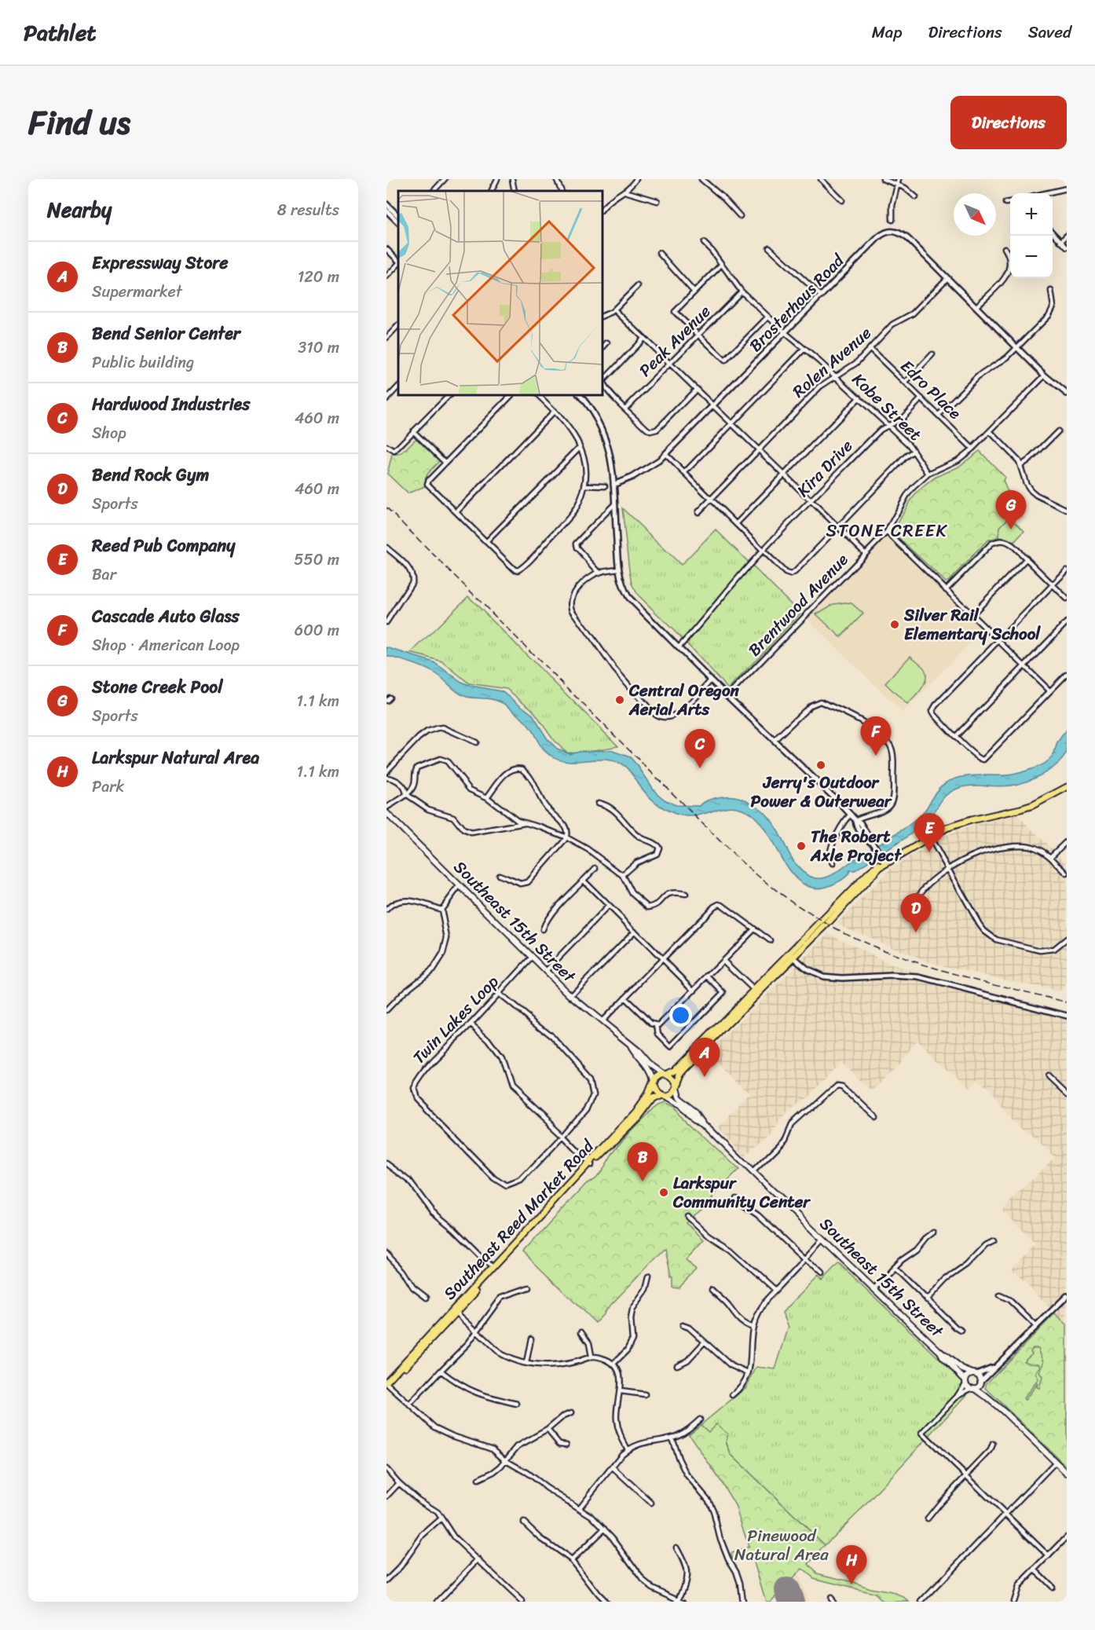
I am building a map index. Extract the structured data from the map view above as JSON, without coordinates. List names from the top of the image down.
{
  "streets": {
    "main road": ["Southeast 15th Street", "Southeast Reed Market Road"],
    "street": [
      "Brosterhous Road",
      "Peak Avenue",
      "Rolen Avenue",
      "Edro Place",
      "Kobe Street",
      "Kira Drive",
      "Brentwood Avenue",
      "Twin Lakes Loop"
    ]
  },
  "crossings": [
    ["Brosterhous Road", "Rolen Avenue"],
    ["Brosterhous Road", "Kobe Street"],
    ["Brosterhous Road", "Brentwood Avenue"],
    ["Peak Avenue", "Kobe Street"],
    ["Rolen Avenue", "Edro Place"],
    ["Rolen Avenue", "Kobe Street"],
    ["Edro Place", "Kira Drive"],
    ["Edro Place", "Brentwood Avenue"],
    ["Kobe Street", "Kira Drive"],
    ["Kobe Street", "Brentwood Avenue"],
    ["Southeast 15th Street", "Twin Lakes Loop"],
    ["Southeast 15th Street", "Southeast Reed Market Road"]
  ],
  "districts": ["STONE CREEK"],
  "parks": ["Pinewood Natural Area"],
  "places": [
    "Silver Rail Elementary School",
    "Central Oregon Aerial Arts",
    "Jerry's Outdoor Power & Outerwear",
    "The Robert Axle Project",
    "Larkspur Community Center"
  ],
  "north": "bottom right",
  "page": {
    "header": "Pathlet",
    "nav": ["Map", "Directions", "Saved"],
    "title": "Find us",
    "buttons": "Directions",
    "heading": ["Nearby", "8 results"],
    "map_buttons": ["+", "−"],
    "list": [
      {
        "mark": "A",
        "name": "Expressway Store",
        "note": "Supermarket",
        "value": "120 m"
      },
      {
        "mark": "B",
        "name": "Bend Senior Center",
        "note": "Public building",
        "value": "310 m"
      },
      {
        "mark": "C",
        "name": "Hardwood Industries",
        "note": "Shop",
        "value": "460 m"
      },
      {
        "mark": "D",
        "name": "Bend Rock Gym",
        "note": "Sports",
        "value": "460 m"
      },
      {
        "mark": "E",
        "name": "Reed Pub Company",
        "note": "Bar",
        "value": "550 m"
      },
      {
        "mark": "F",
        "name": "Cascade Auto Glass",
        "note": "Shop · American Loop",
        "value": "600 m"
      },
      {
        "mark": "G",
        "name": "Stone Creek Pool",
        "note": "Sports",
        "value": "1.1 km"
      },
      {
        "mark": "H",
        "name": "Larkspur Natural Area",
        "note": "Park",
        "value": "1.1 km"
      }
    ],
    "pins": [
      "G",
      "F",
      "C",
      "E",
      "D",
      "A",
      "B",
      "H"
    ]
  }
}
